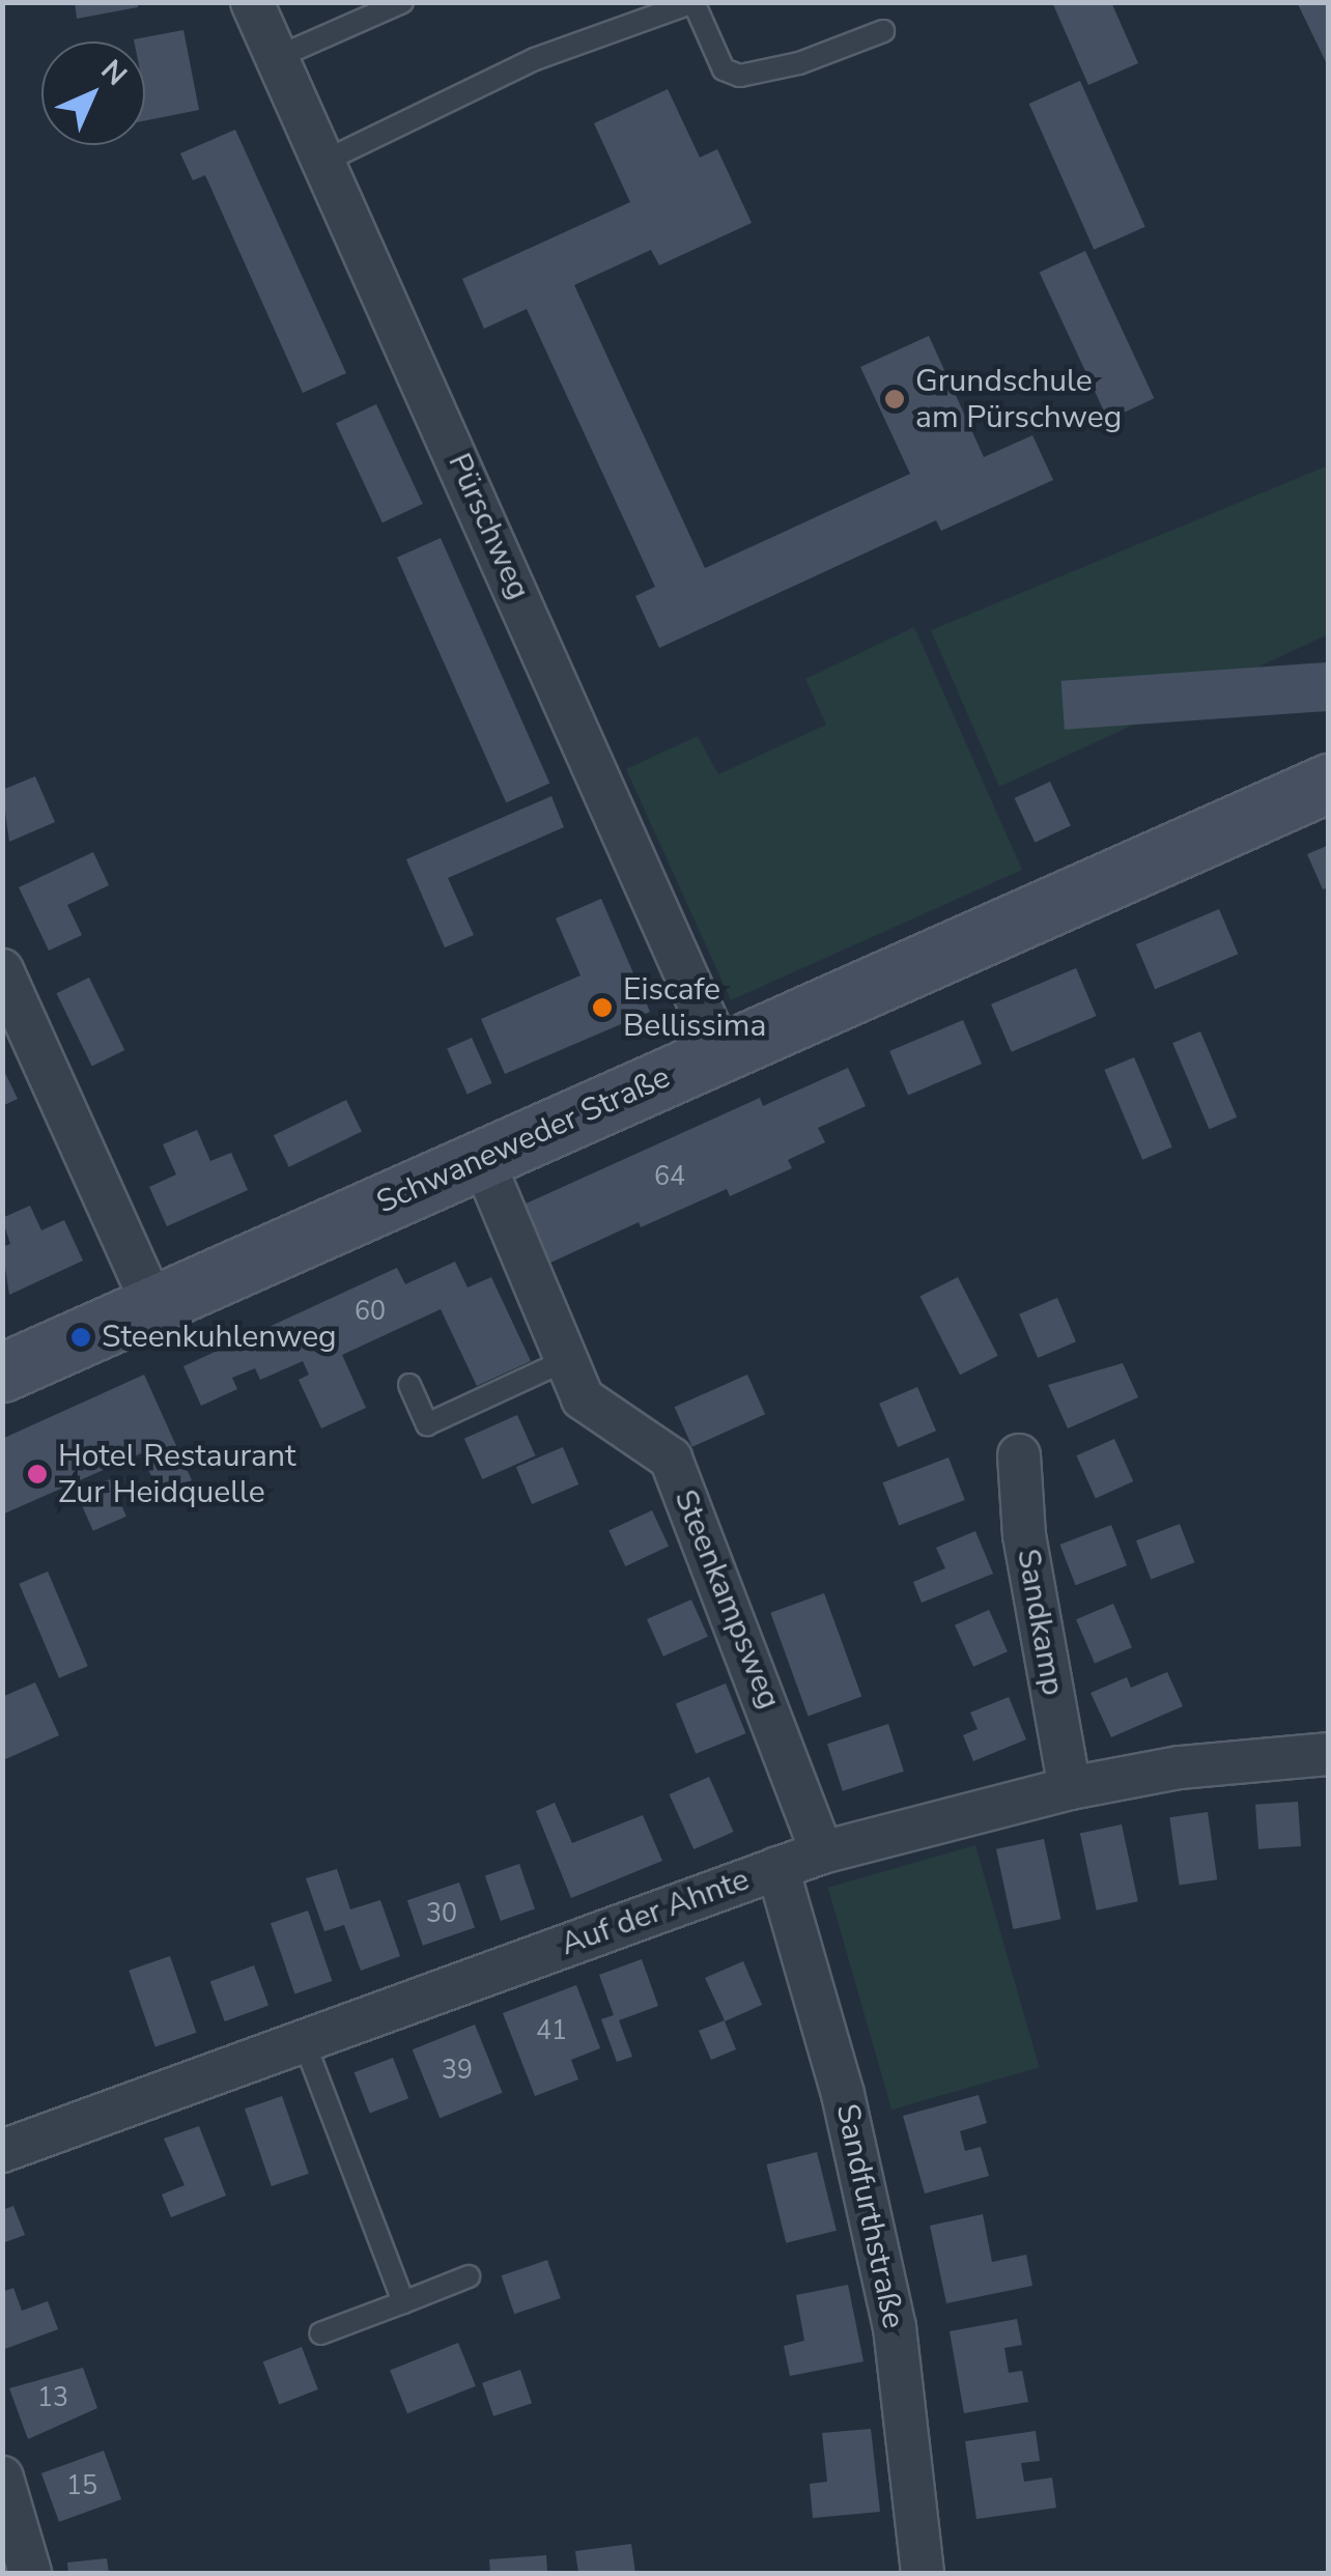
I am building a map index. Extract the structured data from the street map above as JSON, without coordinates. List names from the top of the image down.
{
  "streets": {
    "main road": ["Schwaneweder Straße"],
    "street": [
      "Pürschweg",
      "Steenkampsweg",
      "Sandkamp",
      "Auf der Ahnte",
      "Sandfurthstraße"
    ]
  },
  "crossings": [
    ["Pürschweg", "Schwaneweder Straße"],
    ["Schwaneweder Straße", "Steenkampsweg"],
    ["Steenkampsweg", "Auf der Ahnte"],
    ["Sandkamp", "Auf der Ahnte"],
    ["Auf der Ahnte", "Sandfurthstraße"]
  ],
  "places": [
    "Grundschule am Pürschweg",
    "Eiscafe Bellissima",
    "Steenkuhlenweg",
    "Hotel Restaurant Zur Heidquelle"
  ],
  "house_numbers": [
    "64",
    "60",
    "30",
    "41",
    "39",
    "13",
    "15"
  ],
  "north": "top right"
}
